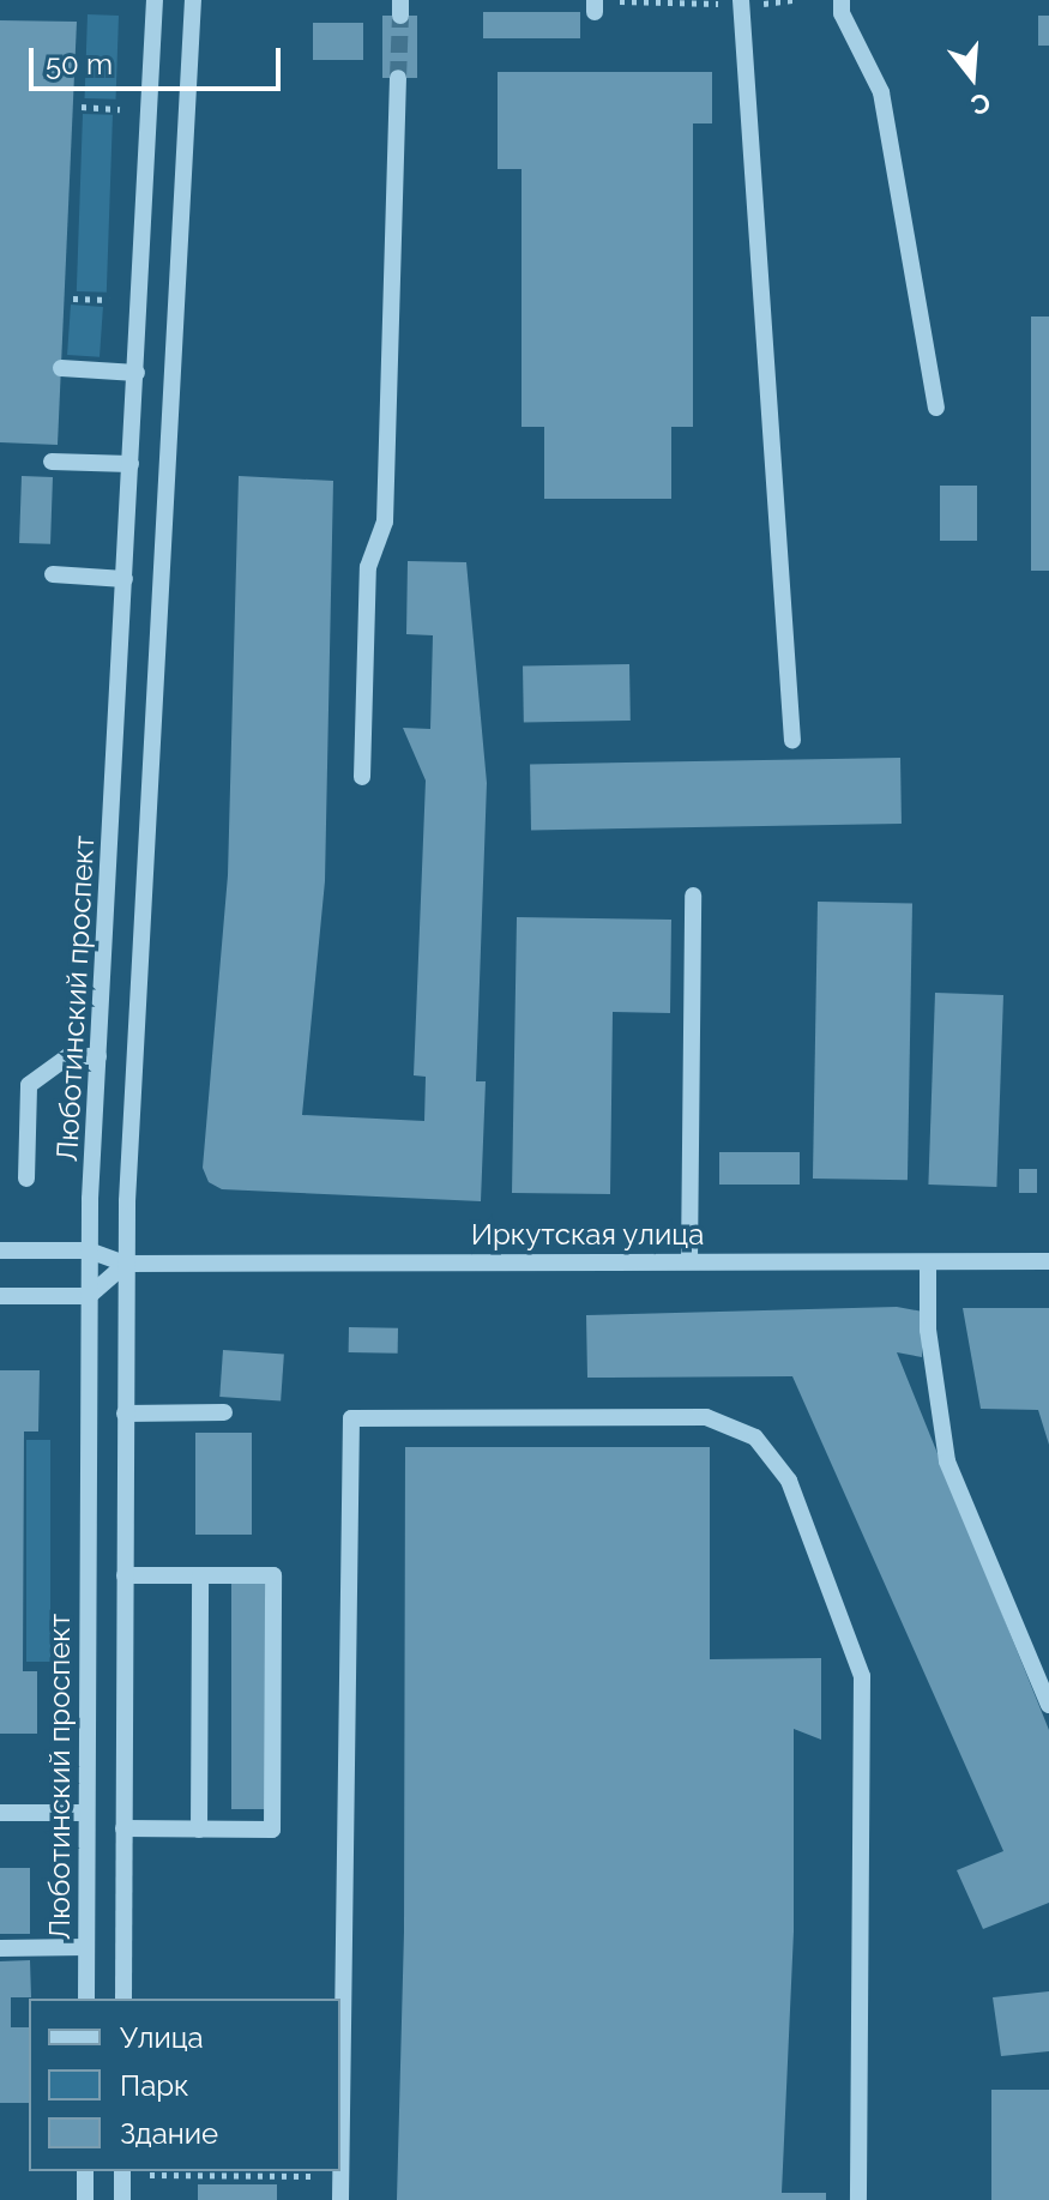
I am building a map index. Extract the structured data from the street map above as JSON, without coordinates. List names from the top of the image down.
{
  "streets": {
    "street": ["Люботинский проспект", "Иркутская улица"]
  },
  "crossings": [
    ["Люботинский проспект", "Иркутская улица"]
  ],
  "legend": ["Улица", "Парк", "Здание"],
  "scale_bar": "50 m",
  "north": "bottom"
}
